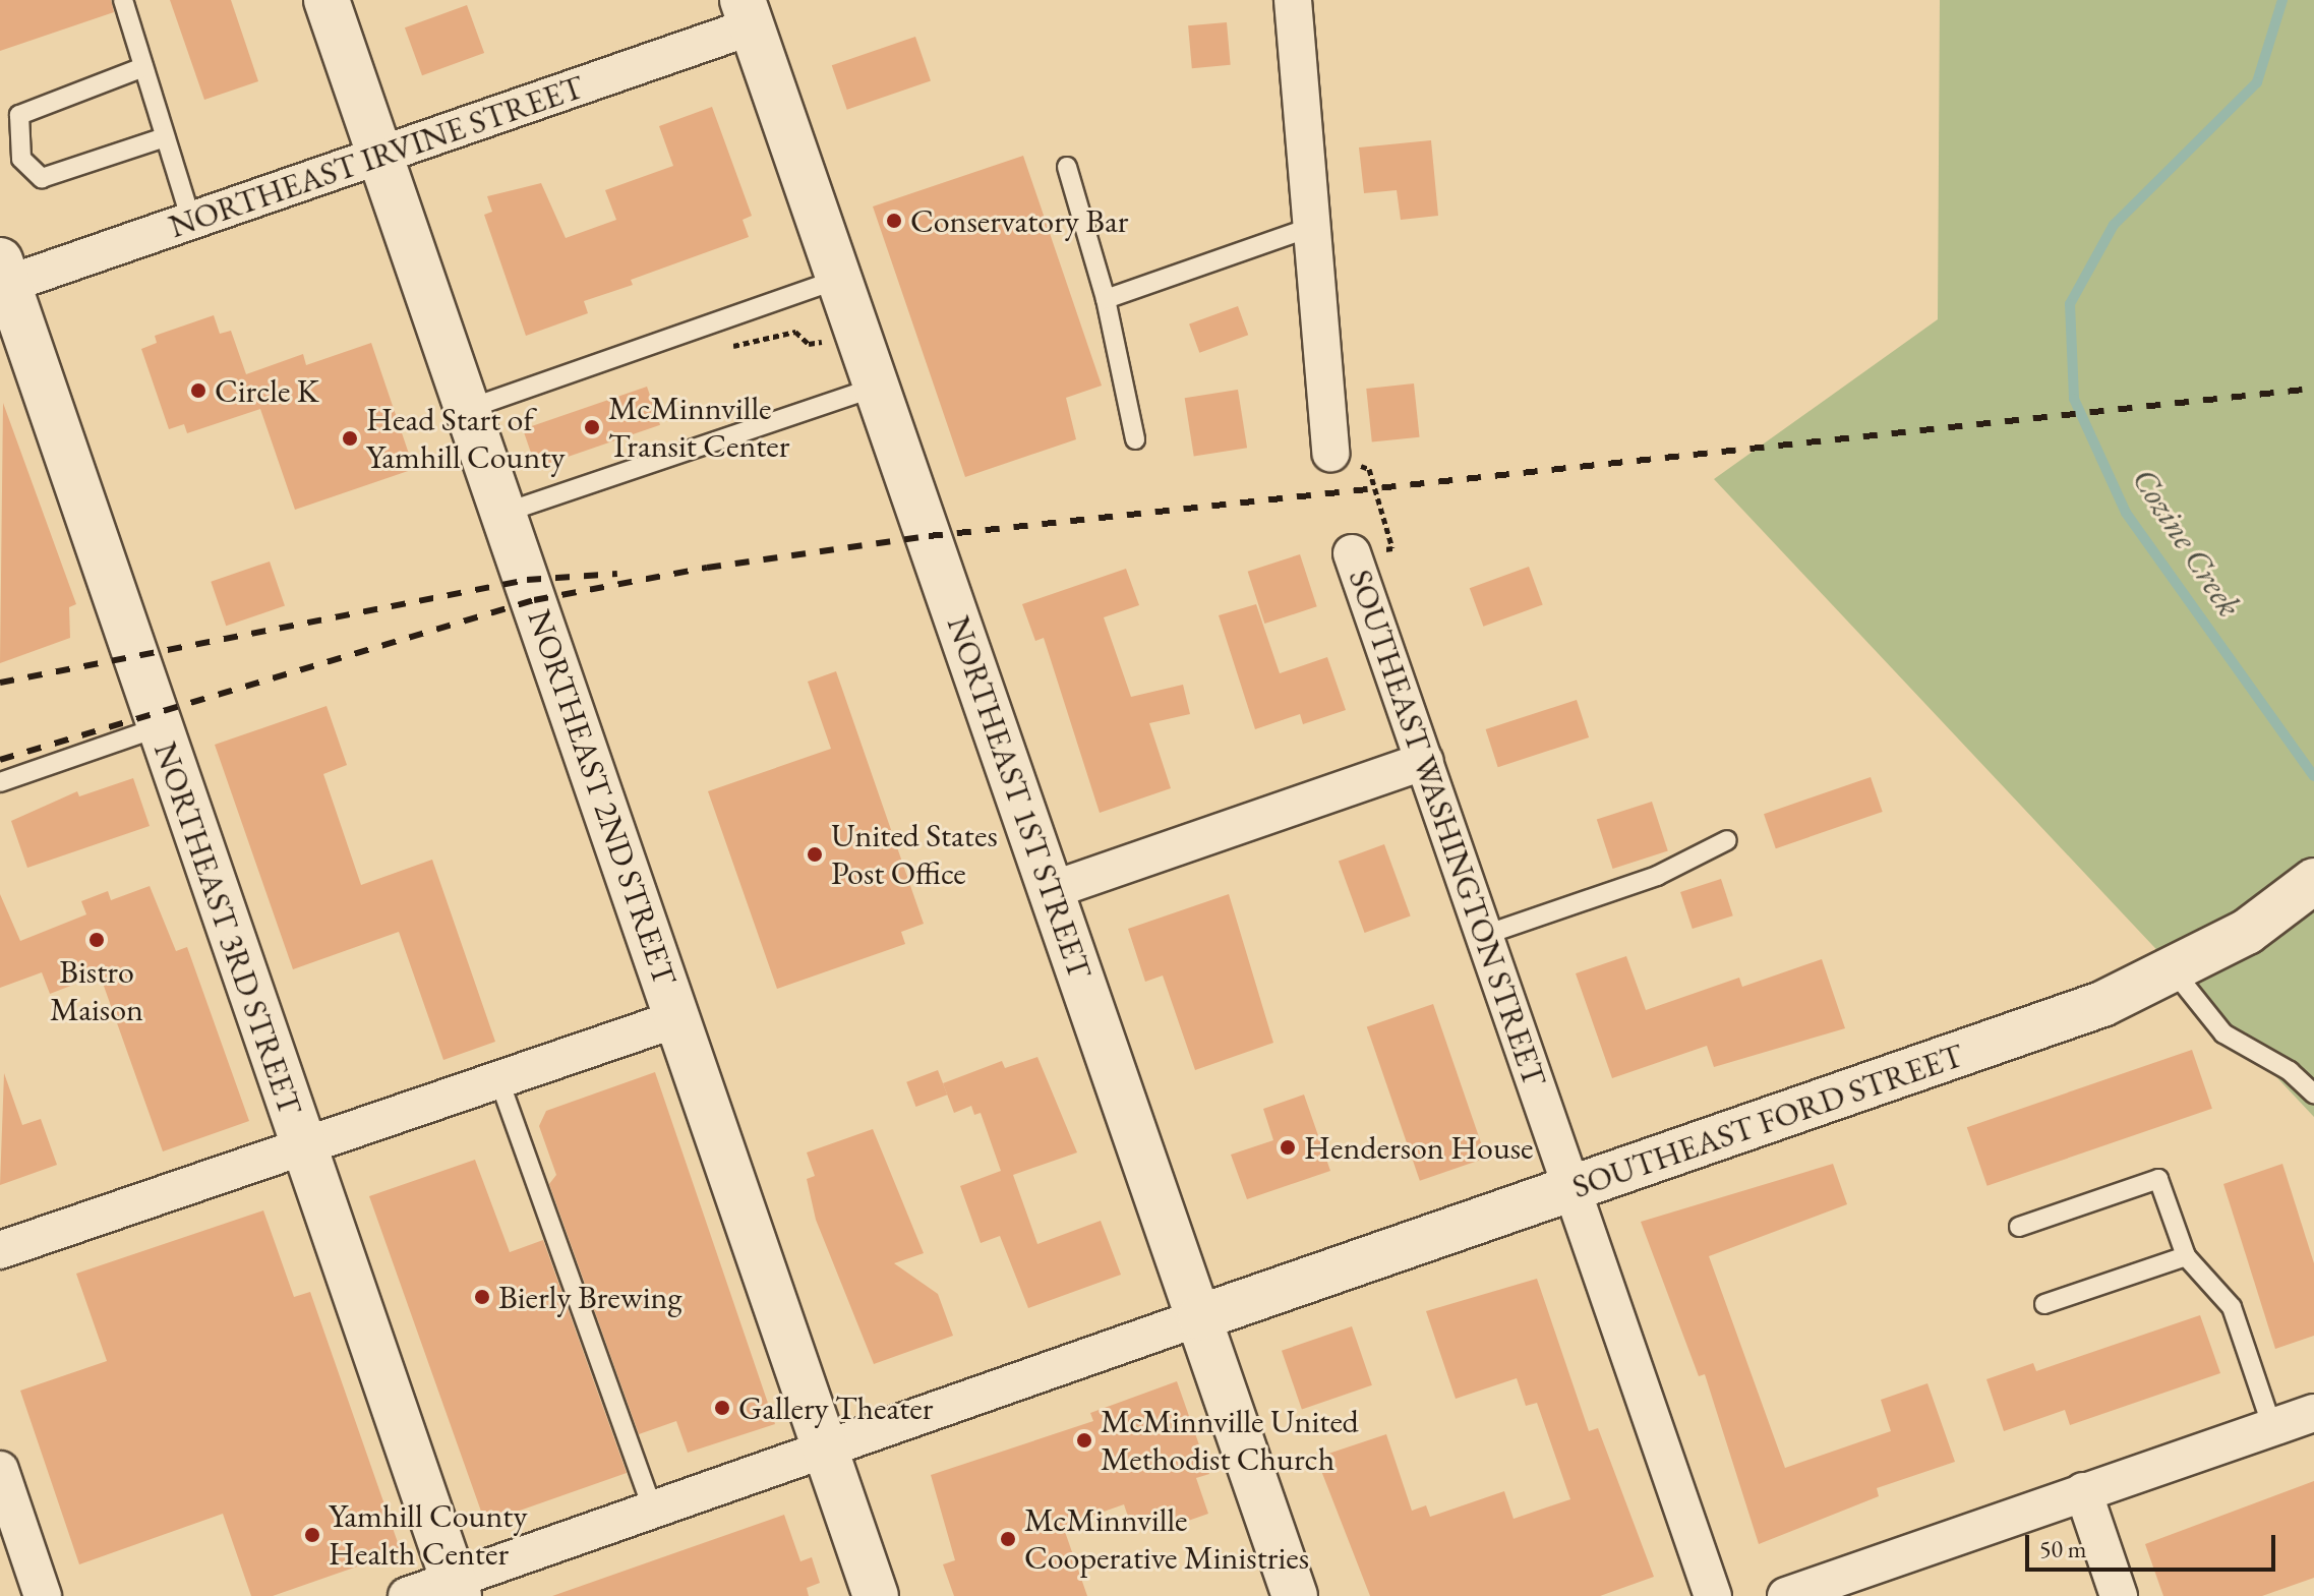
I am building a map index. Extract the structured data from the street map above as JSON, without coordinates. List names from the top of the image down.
{
  "streets": {
    "street": [
      "NORTHEAST IRVINE STREET",
      "NORTHEAST 2ND STREET",
      "NORTHEAST 1ST STREET",
      "SOUTHEAST WASHINGTON STREET",
      "NORTHEAST 3RD STREET",
      "SOUTHEAST FORD STREET"
    ]
  },
  "crossings": [
    ["NORTHEAST IRVINE STREET", "NORTHEAST 2ND STREET"],
    ["NORTHEAST IRVINE STREET", "NORTHEAST 1ST STREET"],
    ["NORTHEAST IRVINE STREET", "NORTHEAST 3RD STREET"],
    ["NORTHEAST 1ST STREET", "SOUTHEAST FORD STREET"],
    ["SOUTHEAST WASHINGTON STREET", "SOUTHEAST FORD STREET"]
  ],
  "water": ["Cozine Creek"],
  "places": [
    "Conservatory Bar",
    "Circle K",
    "McMinnville Transit Center",
    "Head Start of Yamhill County",
    "United States Post Office",
    "Bistro Maison",
    "Henderson House",
    "Bierly Brewing",
    "Gallery Theater",
    "McMinnville United Methodist Church",
    "Yamhill County Health Center",
    "McMinnville Cooperative Ministries"
  ],
  "scale_bar": "50 m"
}
